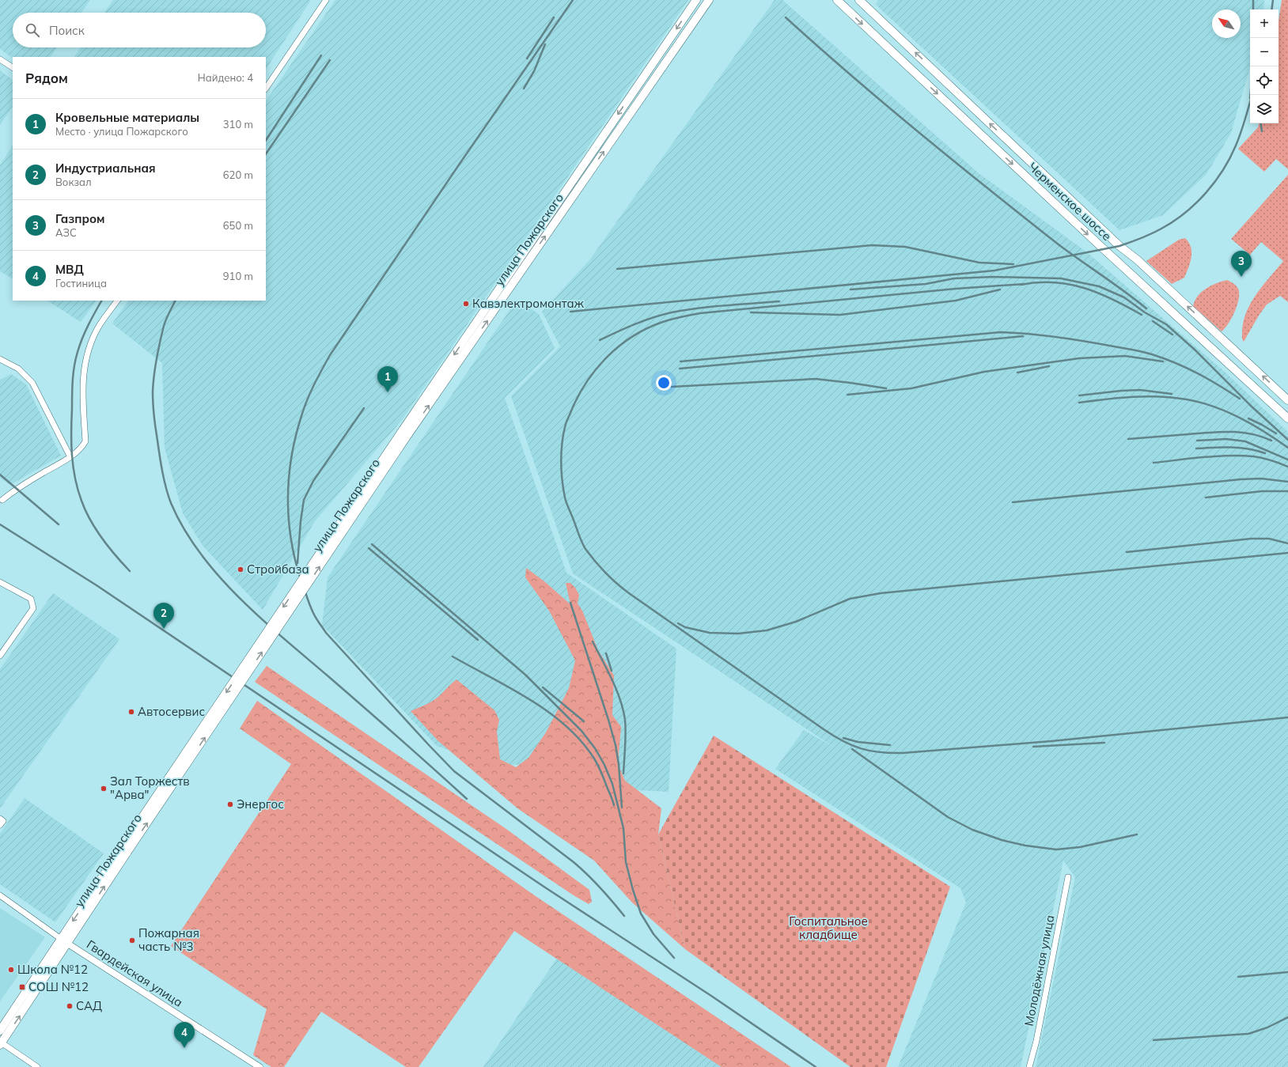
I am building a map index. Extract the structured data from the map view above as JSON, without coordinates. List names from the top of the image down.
{
  "streets": {
    "main road": ["Черменское шоссе", "улица Пожарского"],
    "street": ["Молодёжная улица", "Гвардейская улица"]
  },
  "crossings": [
    ["улица Пожарского", "Гвардейская улица"]
  ],
  "parks": ["Госпитальное кладбище"],
  "places": {
    "other": [
      "Кавэлектромонтаж",
      "Стройбаза",
      "Автосервис",
      "Зал Торжеств \"Арва\"",
      "Энергос",
      "Пожарная часть №3",
      "Школа №12",
      "САД"
    ],
    "transit": ["СОШ №12"]
  },
  "north": "top left",
  "page": {
    "map_buttons": ["+", "−"],
    "search": "Поиск",
    "heading": ["Рядом", "Найдено: 4"],
    "list": [
      {
        "mark": "1",
        "name": "Кровельные материалы",
        "note": "Место · улица Пожарского",
        "value": "310 m"
      },
      {
        "mark": "2",
        "name": "Индустриальная",
        "note": "Вокзал",
        "value": "620 m"
      },
      {
        "mark": "3",
        "name": "Газпром",
        "note": "АЗС",
        "value": "650 m"
      },
      {
        "mark": "4",
        "name": "МВД",
        "note": "Гостиница",
        "value": "910 m"
      }
    ],
    "pins": [
      "3",
      "1",
      "2",
      "4"
    ]
  }
}
